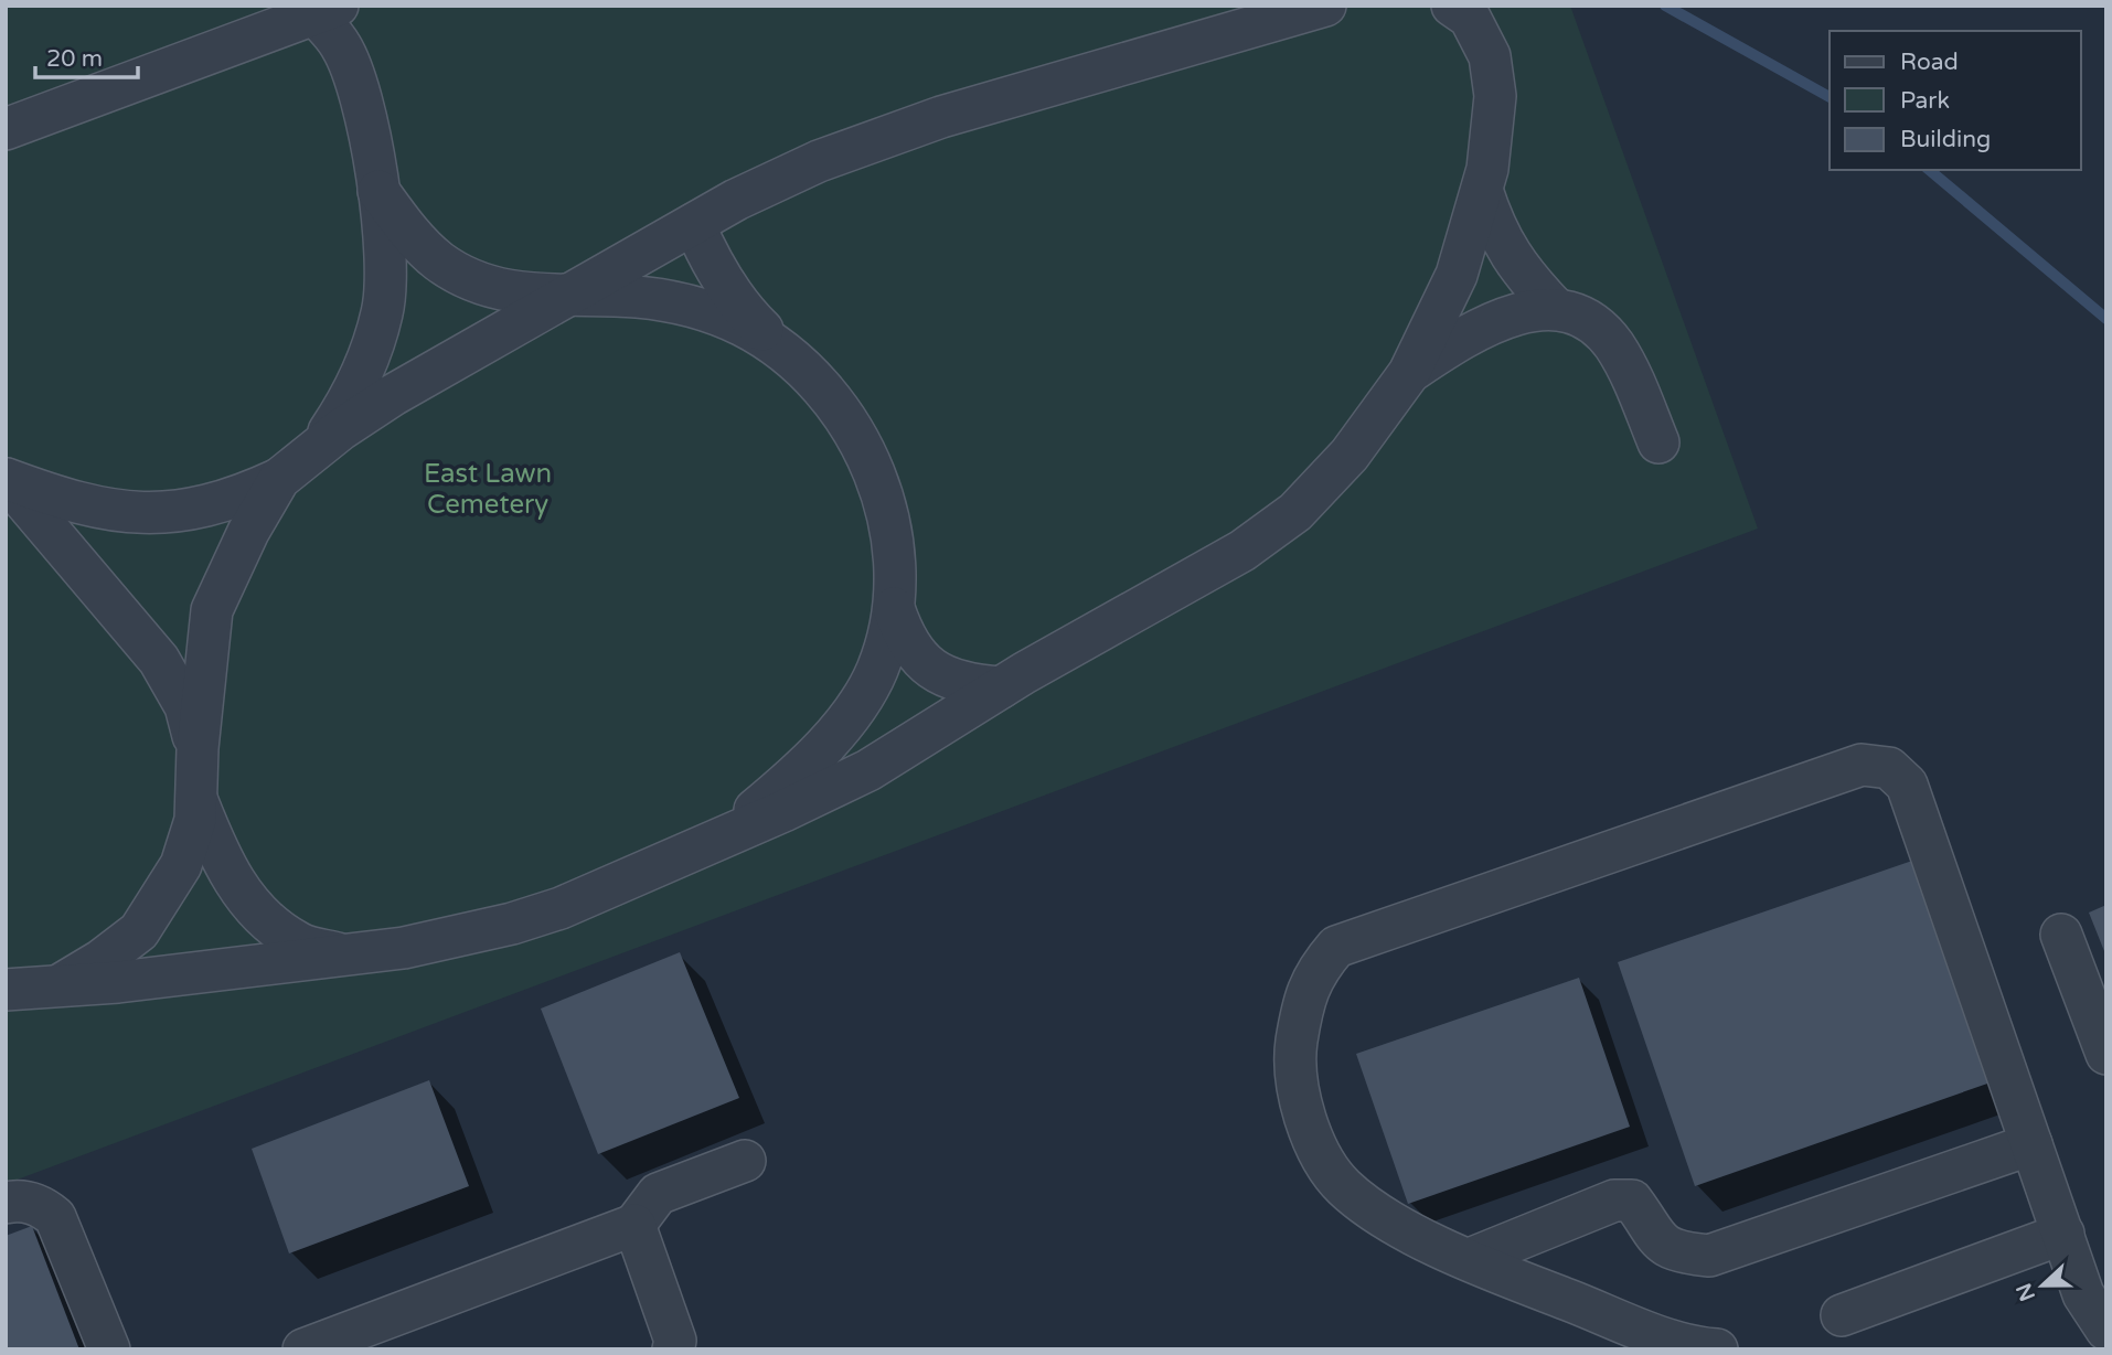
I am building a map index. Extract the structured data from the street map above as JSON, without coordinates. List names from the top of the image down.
{
  "parks": ["East Lawn Cemetery"],
  "legend": ["Road", "Park", "Building"],
  "scale_bar": "20 m",
  "north": "left"
}
